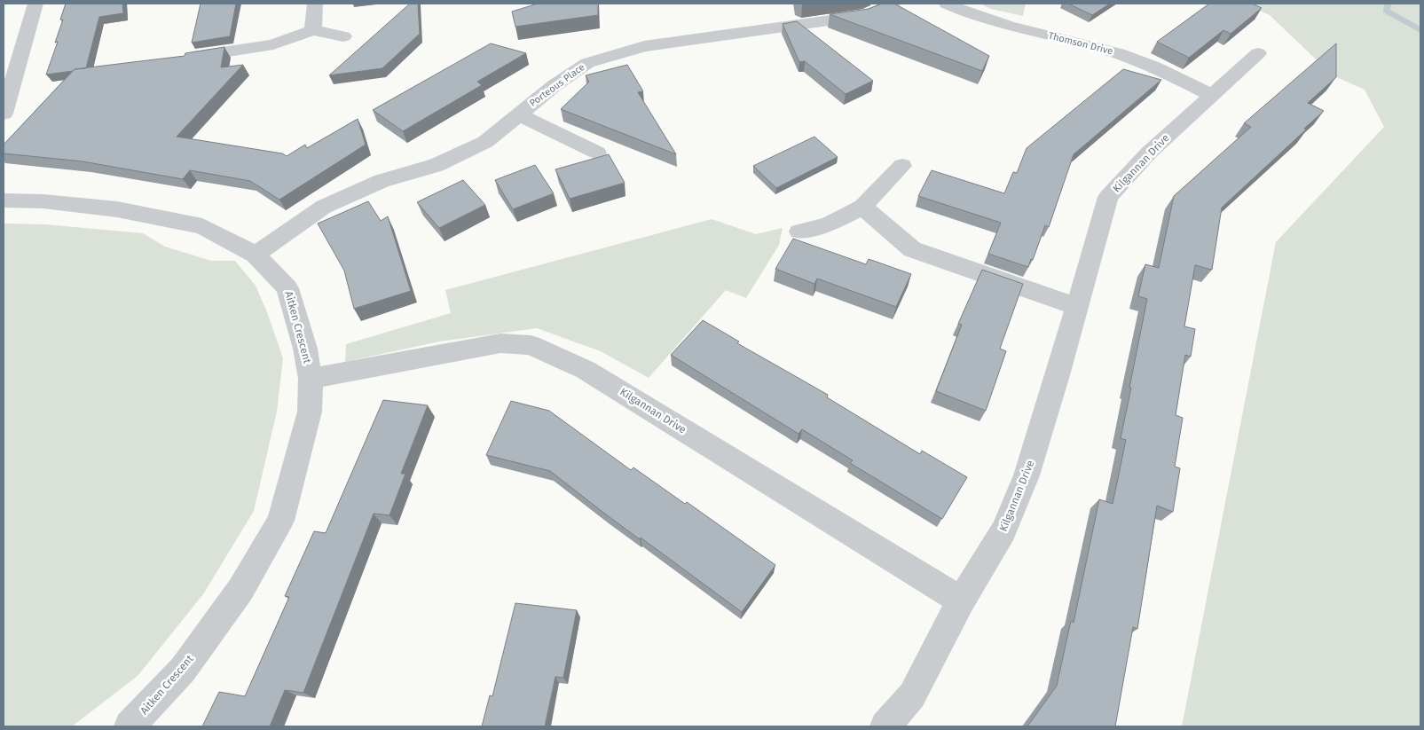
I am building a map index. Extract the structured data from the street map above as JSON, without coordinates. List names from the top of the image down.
{
  "streets": {
    "street": [
      "Thomson Drive",
      "Porteous Place",
      "Kilgannan Drive",
      "Aitken Crescent"
    ]
  },
  "crossings": [
    ["Thomson Drive", "Kilgannan Drive"],
    ["Porteous Place", "Aitken Crescent"],
    ["Kilgannan Drive", "Aitken Crescent"]
  ]
}
